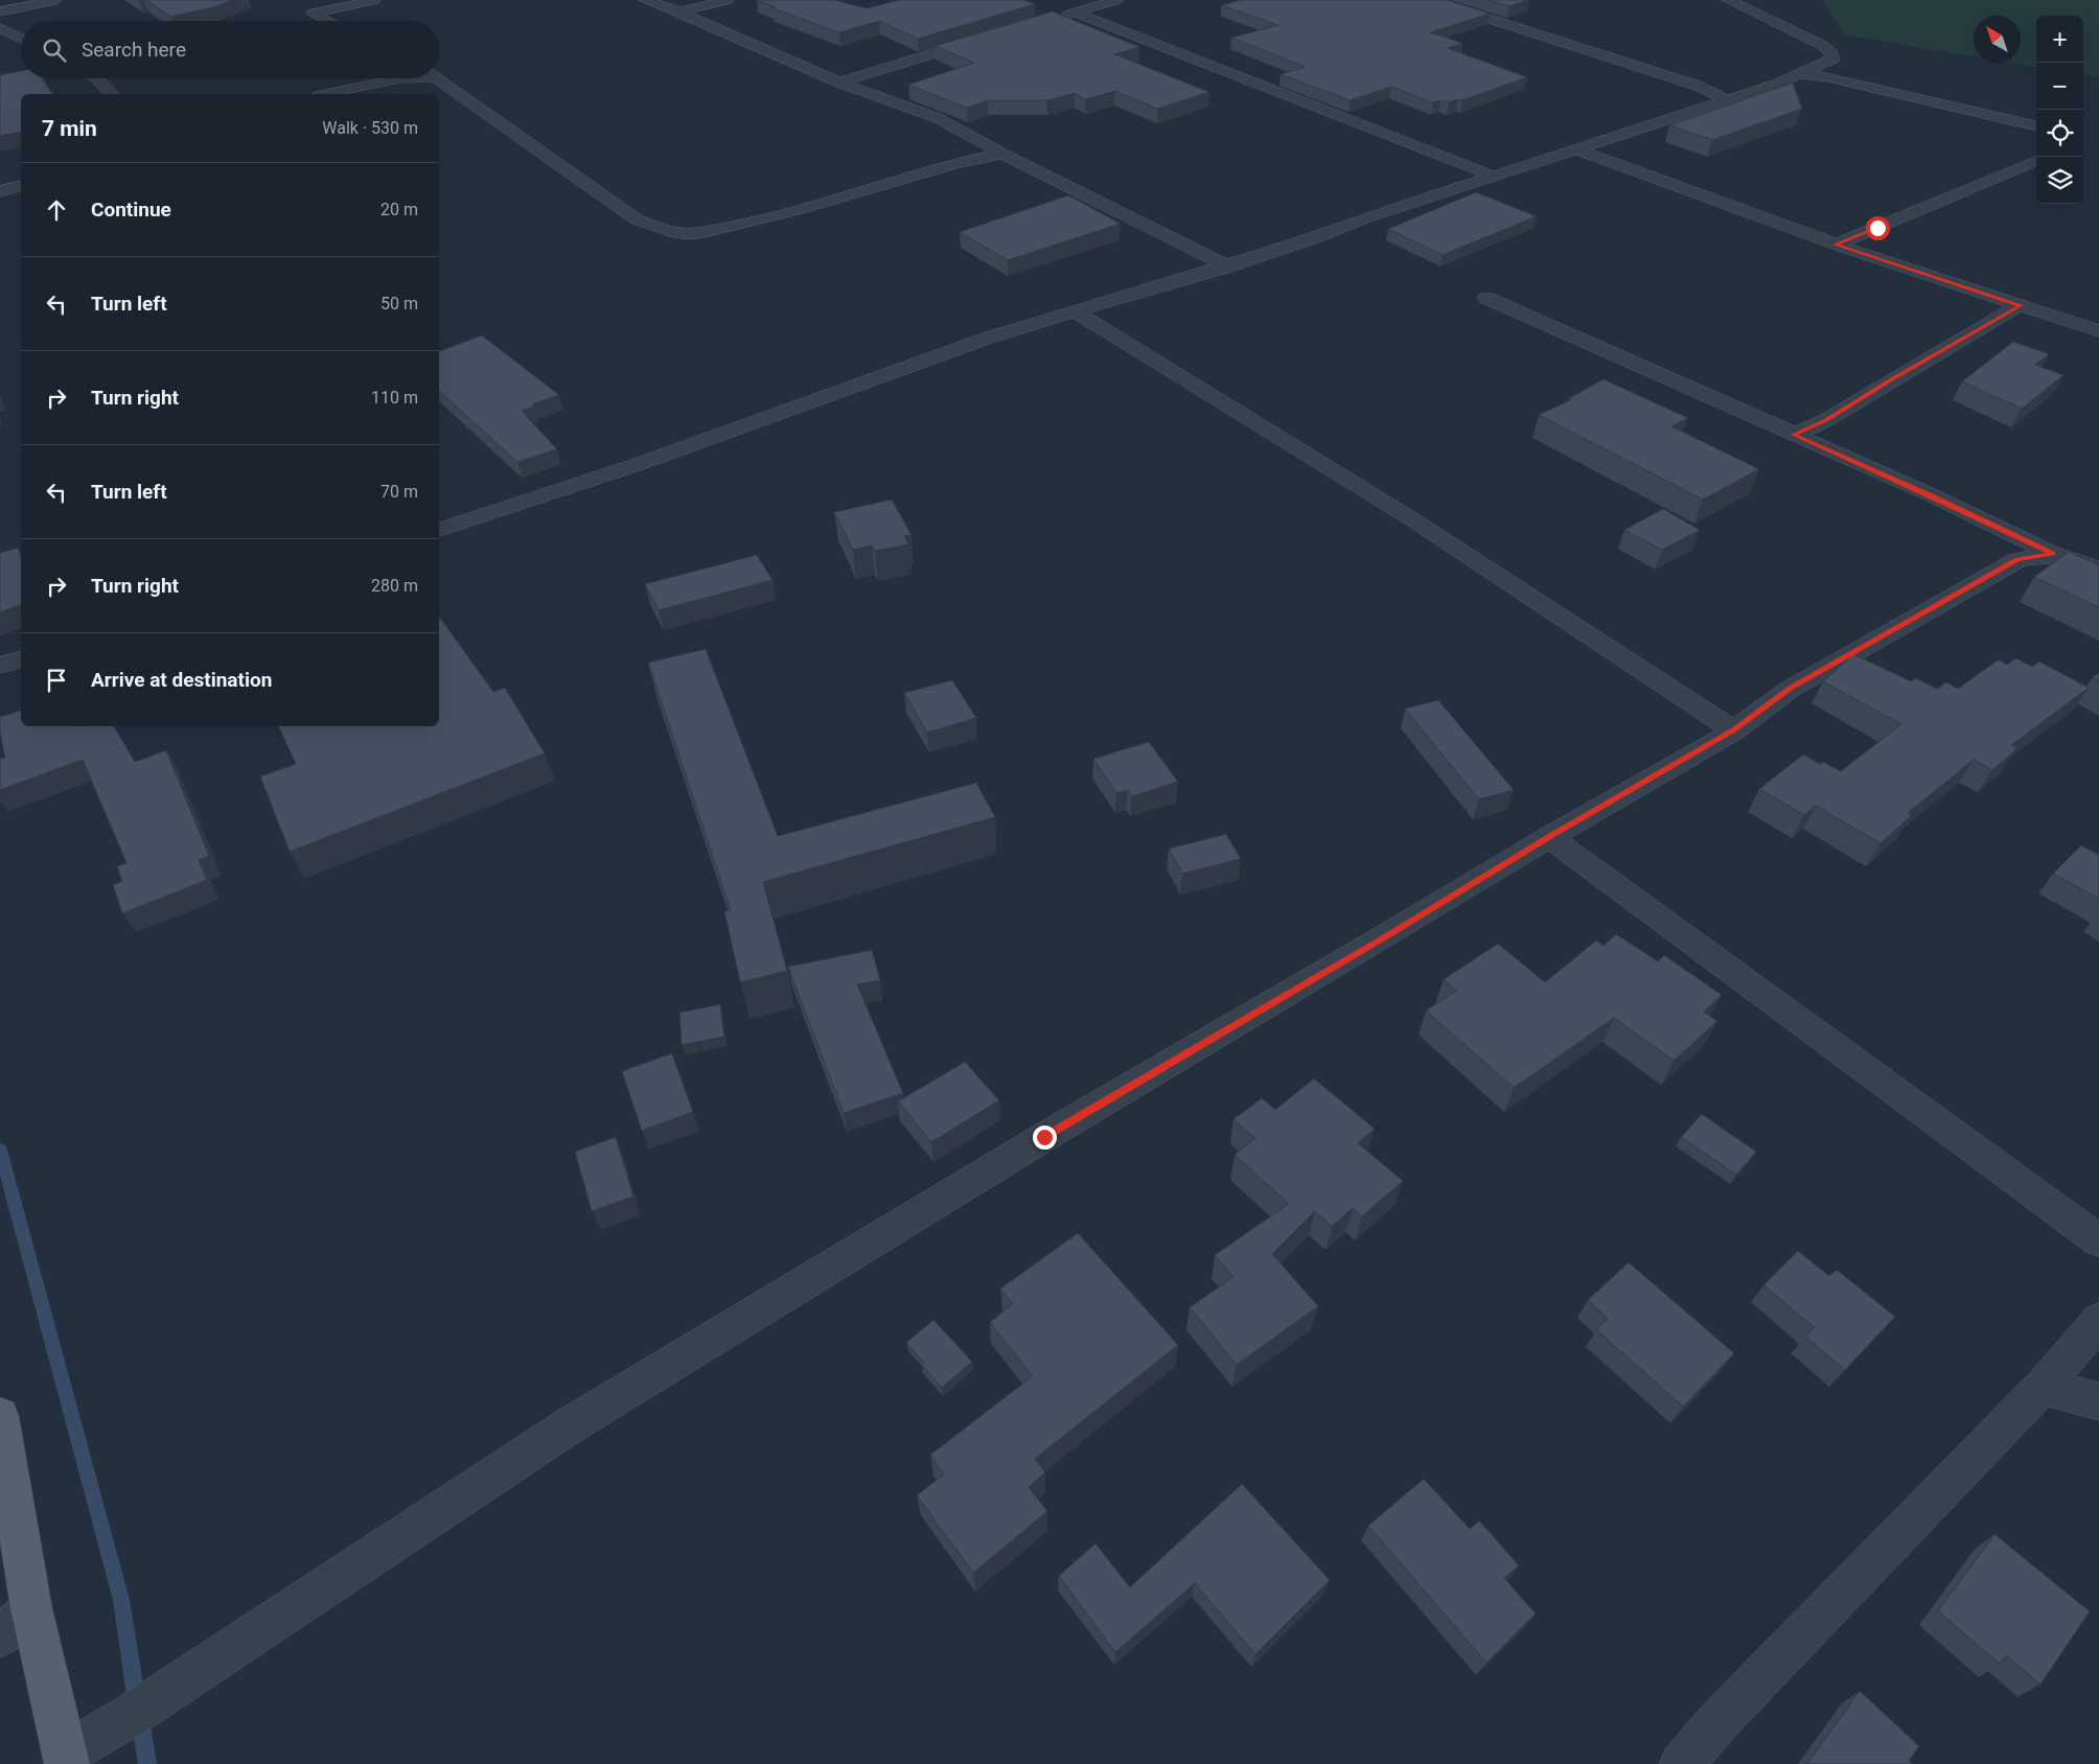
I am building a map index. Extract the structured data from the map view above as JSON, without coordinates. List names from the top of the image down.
{
  "north": "top left",
  "page": {
    "map_buttons": ["+", "−"],
    "search": "Search here",
    "heading": ["7 min", "Walk · 530 m"],
    "list": [
      ["Continue", "20 m"],
      ["Turn left", "50 m"],
      ["Turn right", "110 m"],
      ["Turn left", "70 m"],
      ["Turn right", "280 m"],
      "Arrive at destination"
    ]
  }
}
